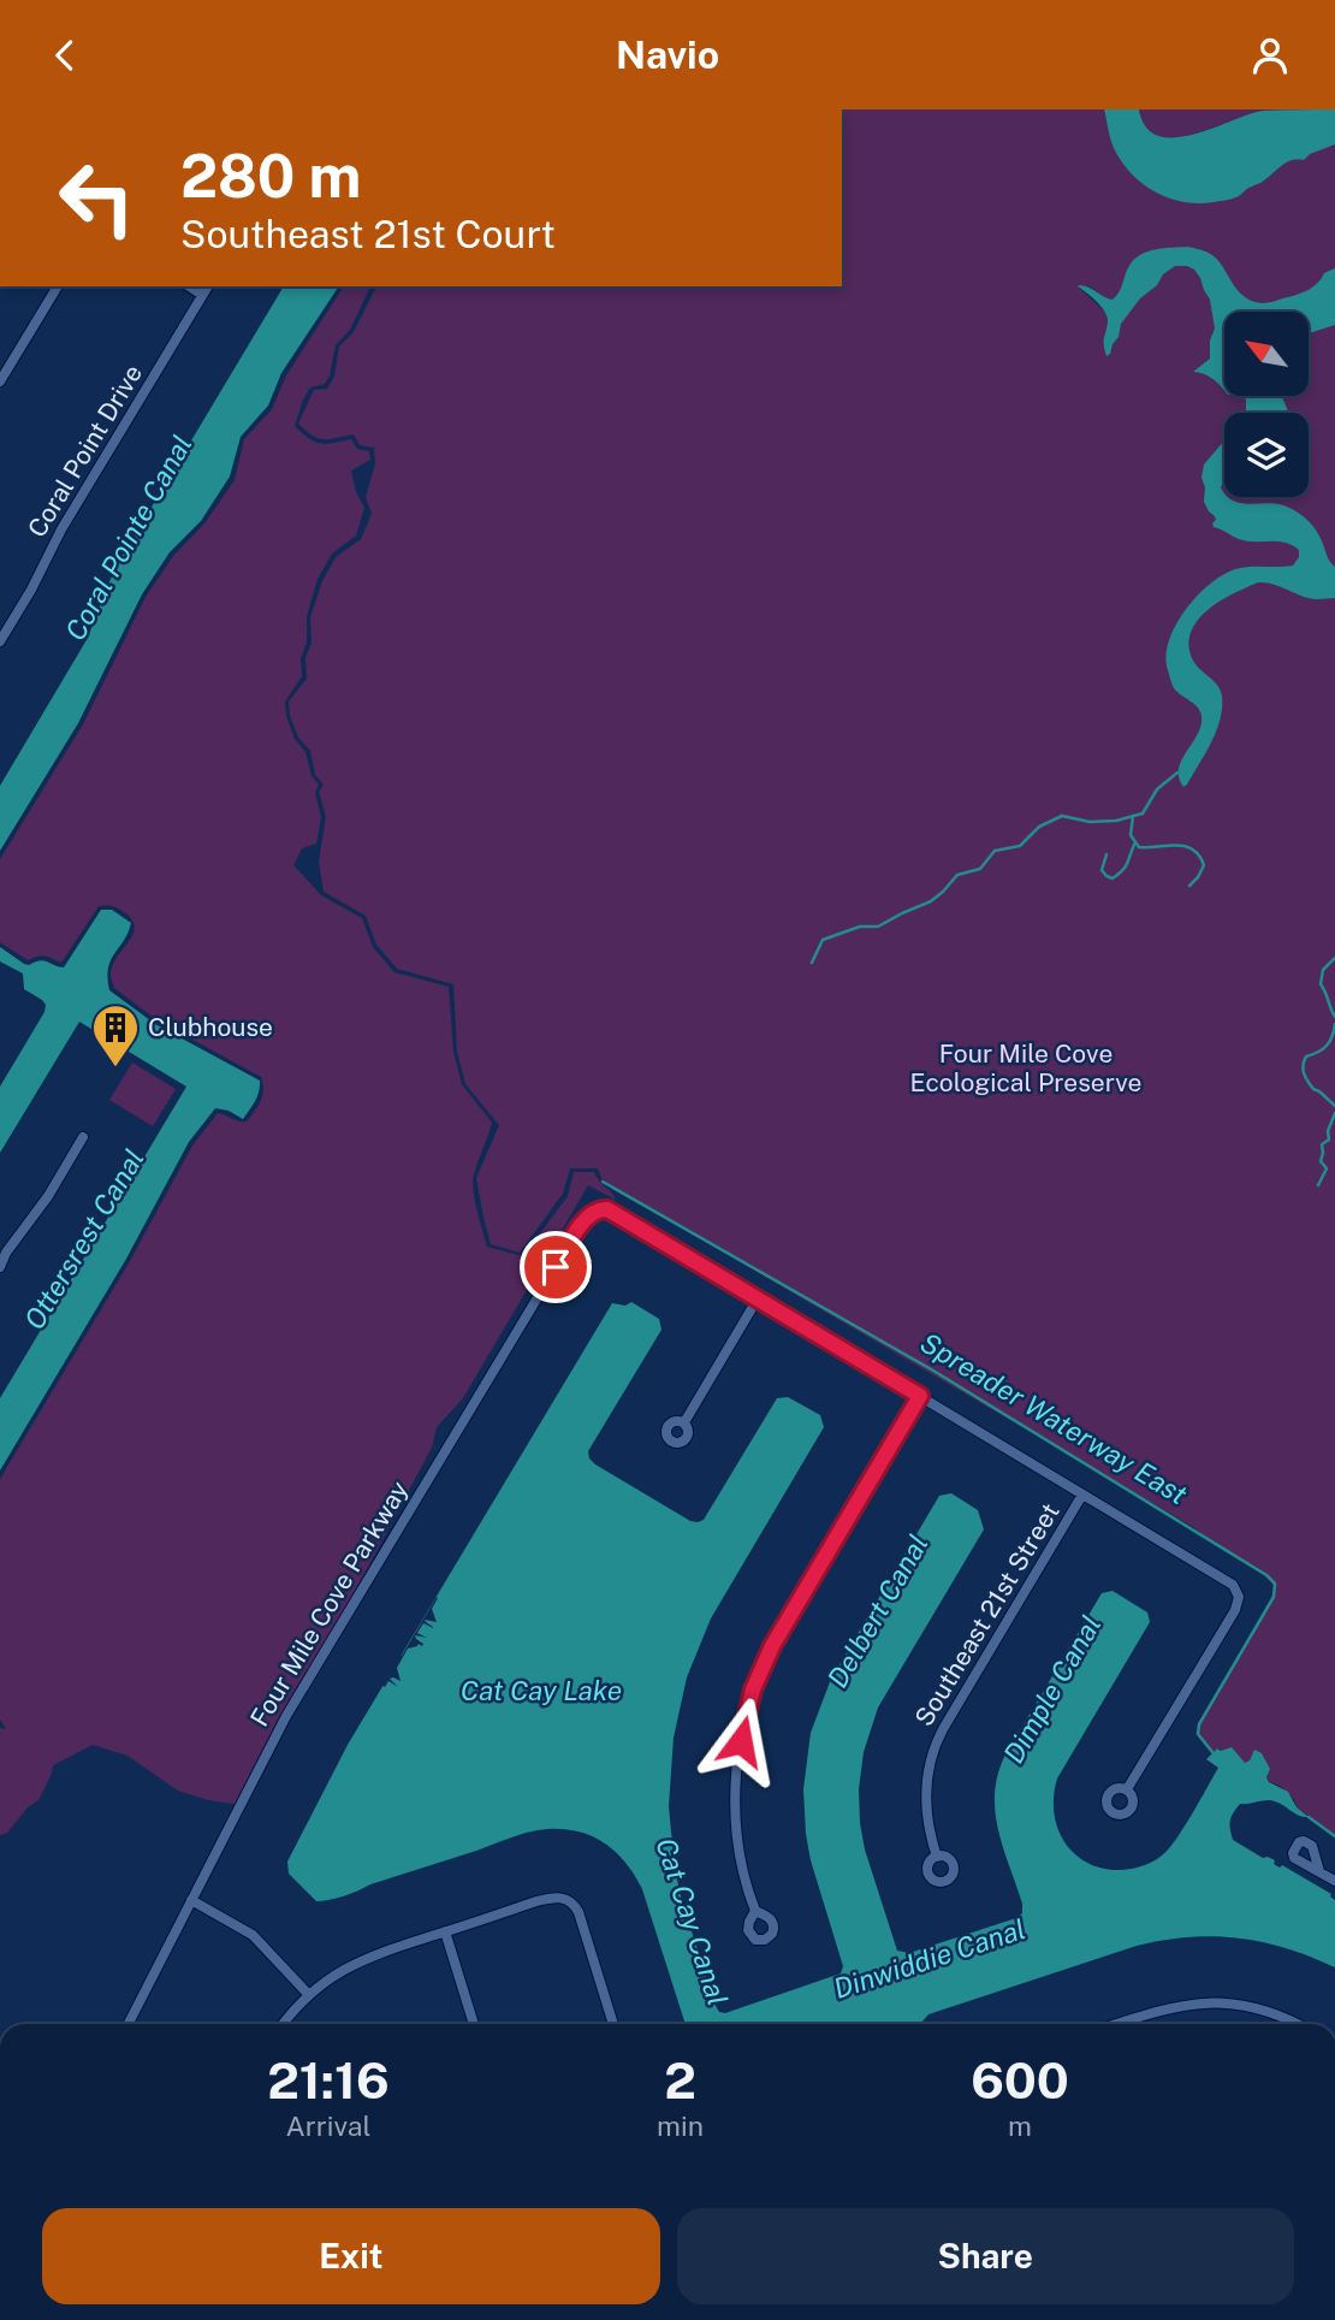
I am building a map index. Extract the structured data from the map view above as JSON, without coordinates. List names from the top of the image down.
{
  "streets": {
    "street": ["Coral Point Drive", "Four Mile Cove Parkway", "Southeast 21st Street"]
  },
  "water": [
    "Coral Pointe Canal",
    "Ottersrest Canal",
    "Spreader Waterway East",
    "Delbert Canal",
    "Dimple Canal",
    "Cat Cay Lake",
    "Cat Cay Canal",
    "Dinwiddie Canal"
  ],
  "parks": ["Four Mile Cove Ecological Preserve"],
  "places": {
    "building": ["Clubhouse"]
  },
  "north": "top left",
  "page": {
    "header": "Navio",
    "turn": ["280 m", "Southeast 21st Court"],
    "eta": [
      "21:16",
      "Arrival",
      "2",
      "min",
      "600",
      "m"
    ],
    "buttons": ["Exit", "Share"]
  }
}
